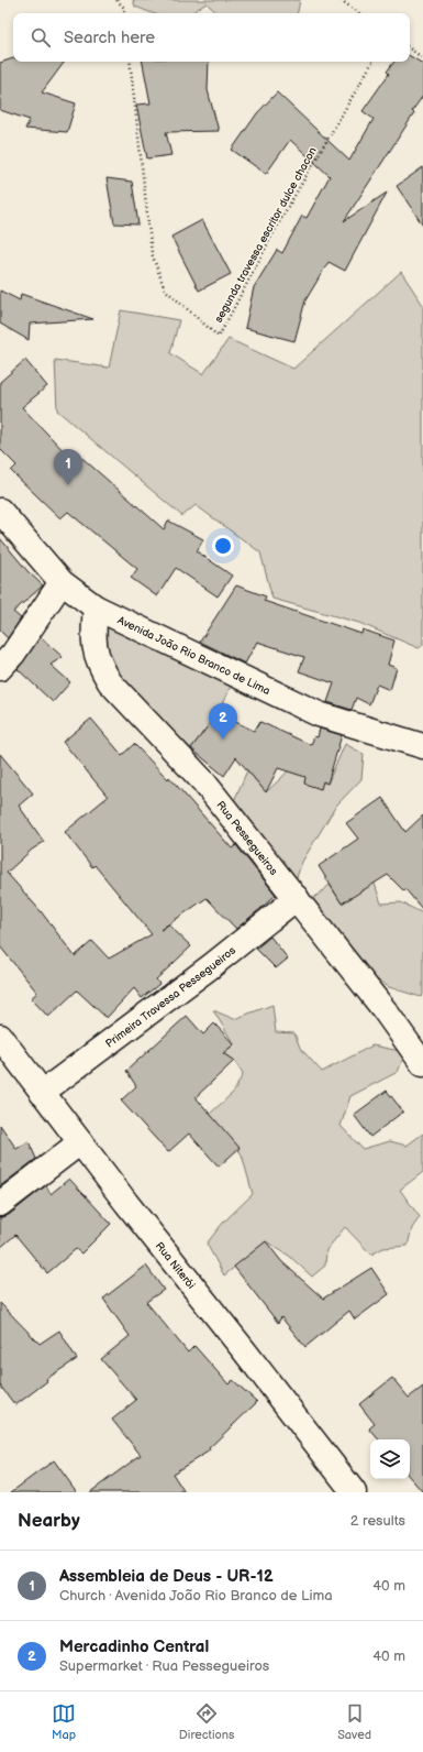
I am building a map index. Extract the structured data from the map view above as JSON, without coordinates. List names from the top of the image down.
{
  "streets": {
    "street": [
      "Avenida João Rio Branco de Lima",
      "Rua Pessegueiros",
      "Primeira Travessa Pessegueiros",
      "Rua Niterói"
    ],
    "path": ["segunda travessa escritor dulce chacon"]
  },
  "crossings": [
    ["Avenida João Rio Branco de Lima", "Rua Pessegueiros"],
    ["Rua Pessegueiros", "Primeira Travessa Pessegueiros"],
    ["Primeira Travessa Pessegueiros", "Rua Niterói"]
  ],
  "page": {
    "search": "Search here",
    "pins": ["1", "2"],
    "heading": ["Nearby", "2 results"],
    "list": [
      {
        "mark": "1",
        "name": "Assembleia de Deus - UR-12",
        "note": "Church · Avenida João Rio Branco de Lima",
        "value": "40 m"
      },
      {
        "mark": "2",
        "name": "Mercadinho Central",
        "note": "Supermarket · Rua Pessegueiros",
        "value": "40 m"
      }
    ],
    "nav": ["Map", "Directions", "Saved"]
  }
}
